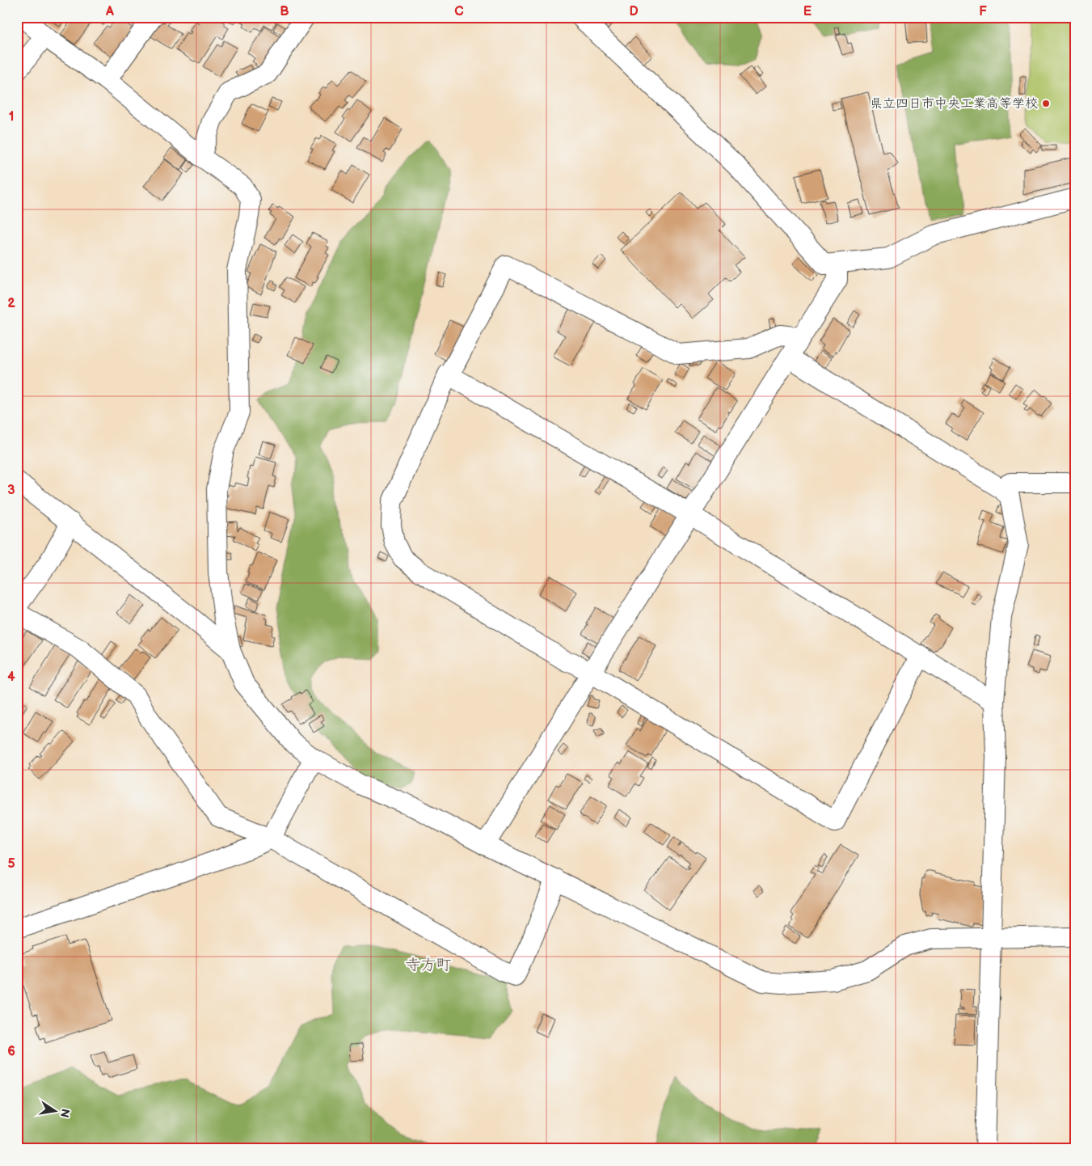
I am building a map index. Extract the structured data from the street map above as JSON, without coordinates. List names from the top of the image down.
{
  "districts": ["寺方町"],
  "places": ["県立四日市中央工業高等学校"],
  "north": "right",
  "grid": {
    "columns": [
      "A",
      "B",
      "C",
      "D",
      "E",
      "F"
    ],
    "rows": [
      "1",
      "2",
      "3",
      "4",
      "5",
      "6"
    ]
  }
}
